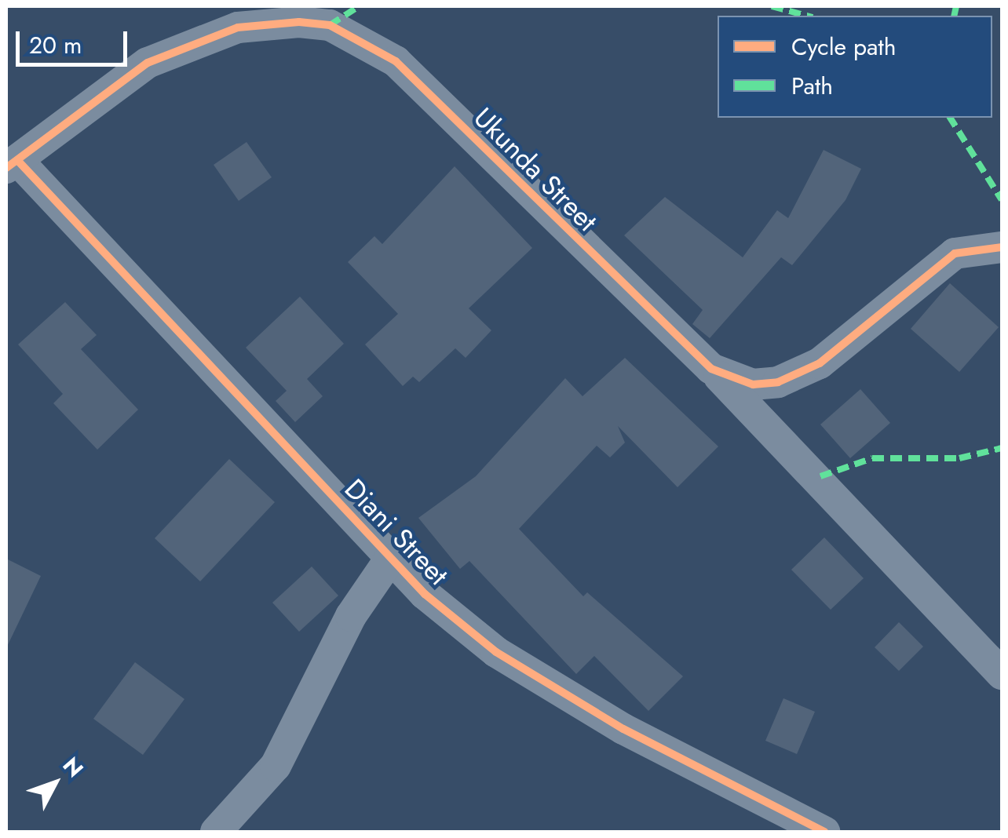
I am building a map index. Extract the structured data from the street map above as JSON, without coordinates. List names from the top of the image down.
{
  "streets": {
    "street": ["Ukunda Street", "Diani Street"]
  },
  "crossings": [
    ["Ukunda Street", "Diani Street"]
  ],
  "legend": ["Cycle path", "Path"],
  "scale_bar": "20 m",
  "north": "top right"
}
